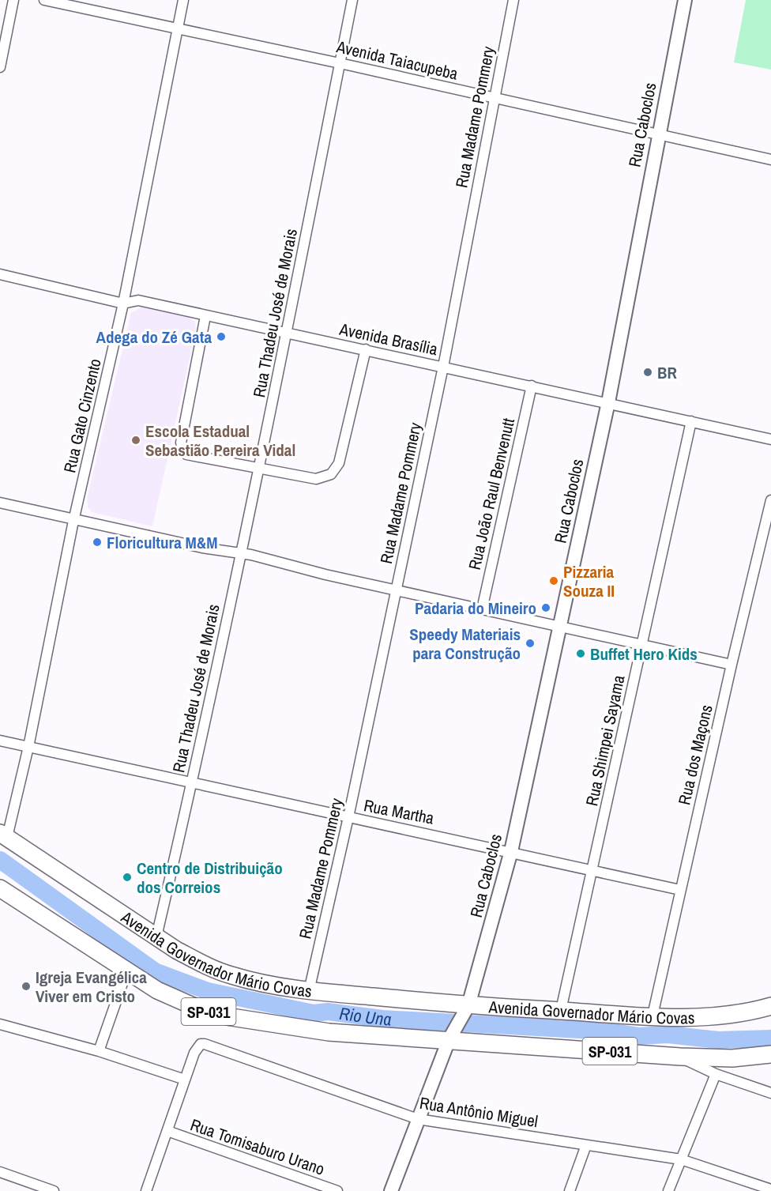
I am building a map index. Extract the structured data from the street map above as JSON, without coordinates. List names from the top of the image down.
{
  "streets": {
    "highway": ["Avenida Governador Mário Covas", "SP-031"],
    "street": [
      "Avenida Taiacupeba",
      "Rua Madame Pommery",
      "Rua Caboclos",
      "Rua Thadeu José de Morais",
      "Avenida Brasília",
      "Rua Gato Cinzento",
      "Rua João Raul Benvenutt",
      "Rua Shimpei Sayama",
      "Rua dos Maçons",
      "Rua Martha",
      "Rua Antônio Miguel",
      "Rua Tomisaburo Urano"
    ]
  },
  "crossings": [
    ["Avenida Taiacupeba", "Rua Madame Pommery"],
    ["Avenida Taiacupeba", "Rua Caboclos"],
    ["Avenida Taiacupeba", "Rua Thadeu José de Morais"],
    ["Avenida Taiacupeba", "Rua Gato Cinzento"],
    ["Rua Madame Pommery", "Avenida Brasília"],
    ["Rua Madame Pommery", "Rua Martha"],
    ["Rua Madame Pommery", "Avenida Governador Mário Covas"],
    ["Rua Caboclos", "Avenida Brasília"],
    ["Rua Caboclos", "Rua Martha"],
    ["Rua Caboclos", "Avenida Governador Mário Covas"],
    ["Rua Caboclos", "SP-031"],
    ["Rua Caboclos", "Rua Antônio Miguel"],
    ["Rua Thadeu José de Morais", "Avenida Brasília"],
    ["Rua Thadeu José de Morais", "Rua Martha"],
    ["Rua Thadeu José de Morais", "Avenida Governador Mário Covas"],
    ["Avenida Brasília", "Rua Gato Cinzento"],
    ["Avenida Brasília", "Rua João Raul Benvenutt"],
    ["Avenida Brasília", "Rua Shimpei Sayama"],
    ["Rua Gato Cinzento", "Rua Martha"],
    ["Rua Gato Cinzento", "Avenida Governador Mário Covas"],
    ["Rua Shimpei Sayama", "Rua Martha"],
    ["Rua Shimpei Sayama", "Avenida Governador Mário Covas"],
    ["Rua dos Maçons", "Rua Martha"],
    ["Rua dos Maçons", "Avenida Governador Mário Covas"]
  ],
  "water": ["Rio Una"],
  "places": [
    "Adega do Zé Gata",
    "BR",
    "Escola Estadual Sebastião Pereira Vidal",
    "Floricultura M&M",
    "Pizzaria Souza II",
    "Padaria do Mineiro",
    "Speedy Materiais para Construção",
    "Buffet Hero Kids",
    "Centro de Distribuição dos Correios",
    "Igreja Evangélica Viver em Cristo"
  ]
}
